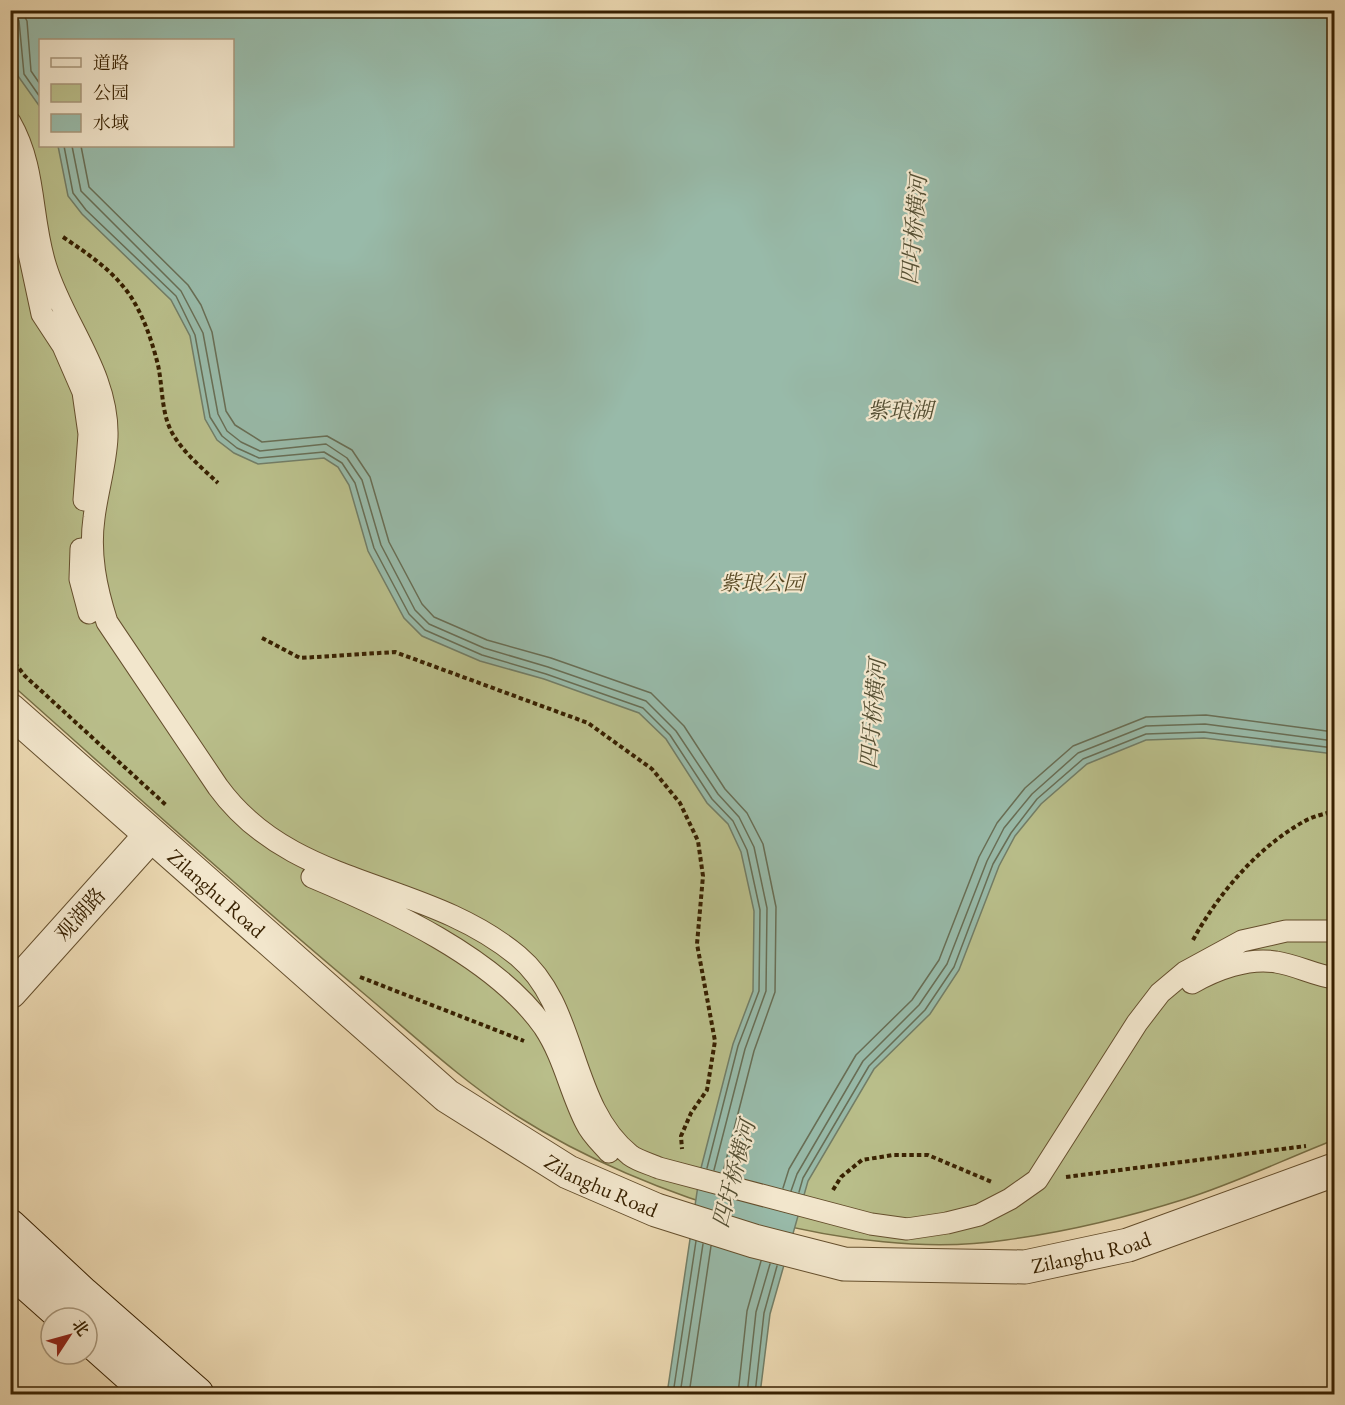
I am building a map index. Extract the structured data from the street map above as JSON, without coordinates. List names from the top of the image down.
{
  "streets": {
    "street": ["Zilanghu Road", "观湖路"]
  },
  "crossings": [
    ["Zilanghu Road", "观湖路"]
  ],
  "water": ["四圩桥横河", "紫琅湖"],
  "parks": ["紫琅公园"],
  "legend": ["道路", "公园", "水域"],
  "north": "top right"
}
